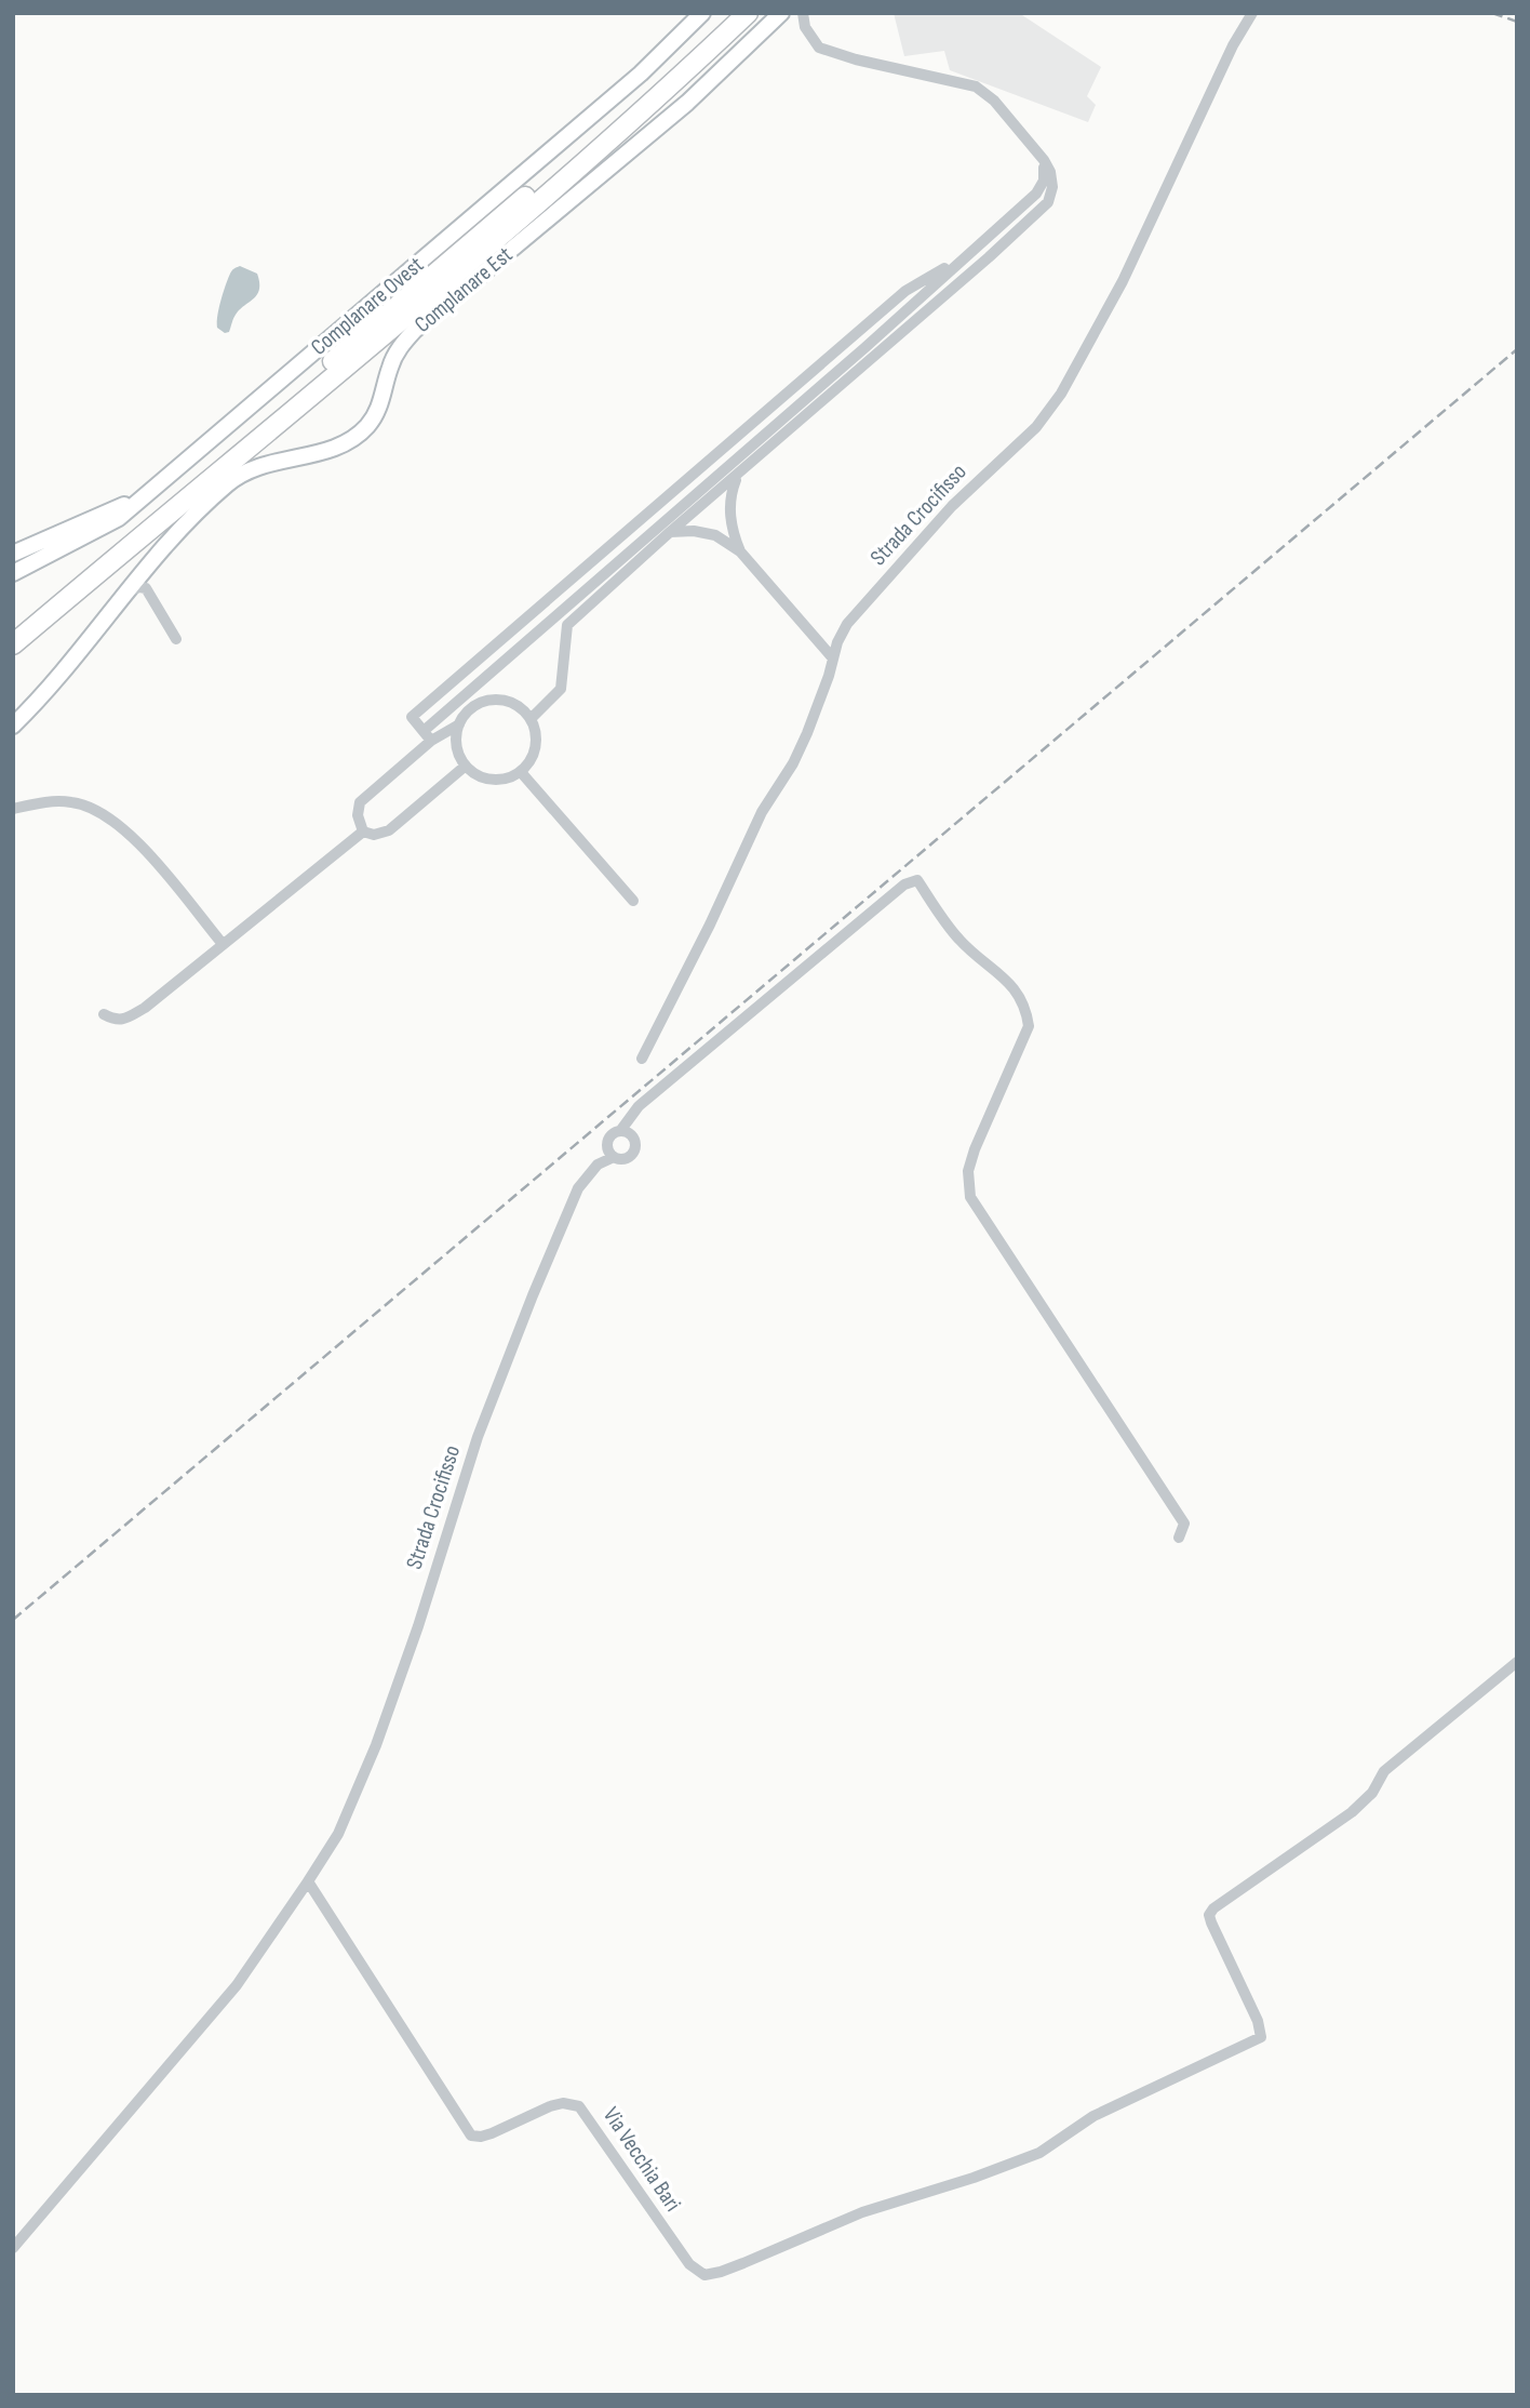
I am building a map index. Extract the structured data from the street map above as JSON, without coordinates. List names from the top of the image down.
{
  "streets": {
    "main road": ["Complanare Est", "Complanare Ovest"],
    "street": ["Strada Crocifisso", "Via Vecchia Bari"]
  },
  "crossings": [
    ["Strada Crocifisso", "Via Vecchia Bari"]
  ]
}
